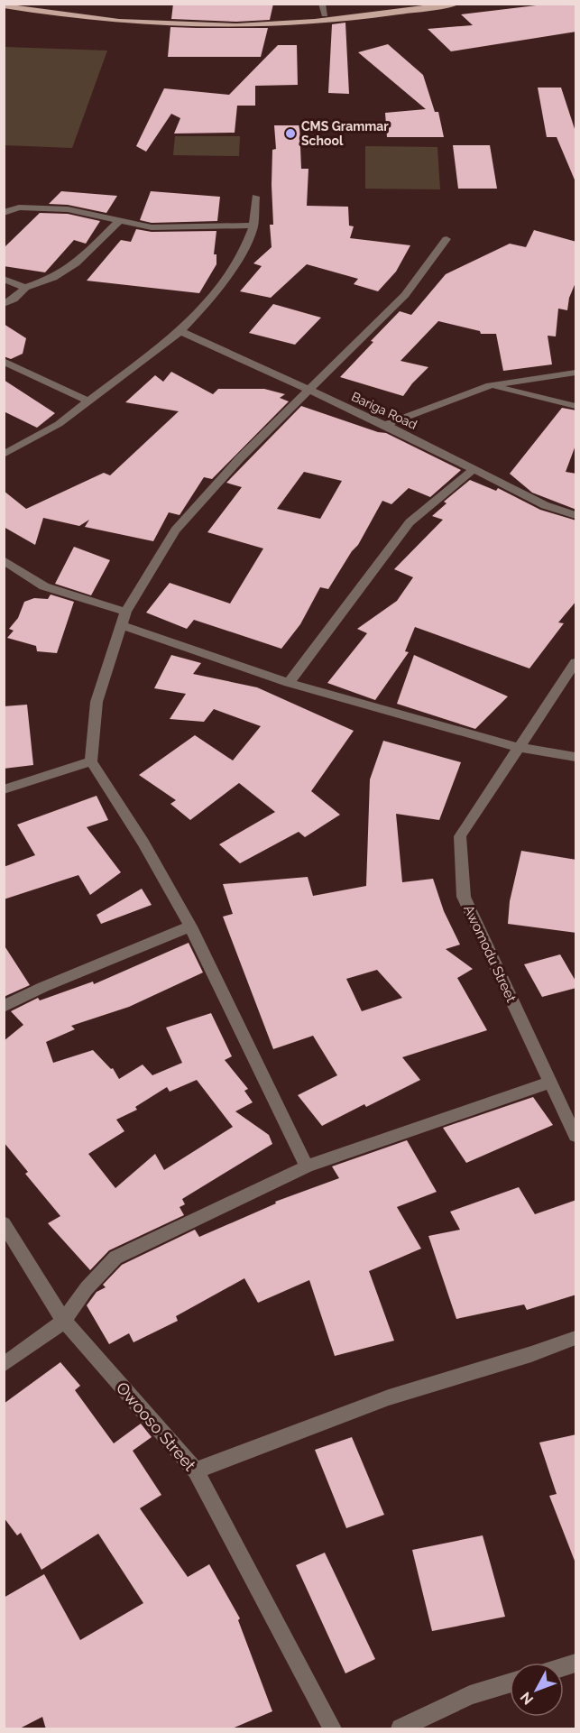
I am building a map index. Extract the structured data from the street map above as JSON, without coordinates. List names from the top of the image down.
{
  "streets": {
    "street": ["Bariga Road", "Awomodu Street", "Owooso Street"]
  },
  "places": ["CMS Grammar School"],
  "north": "bottom left"
}
